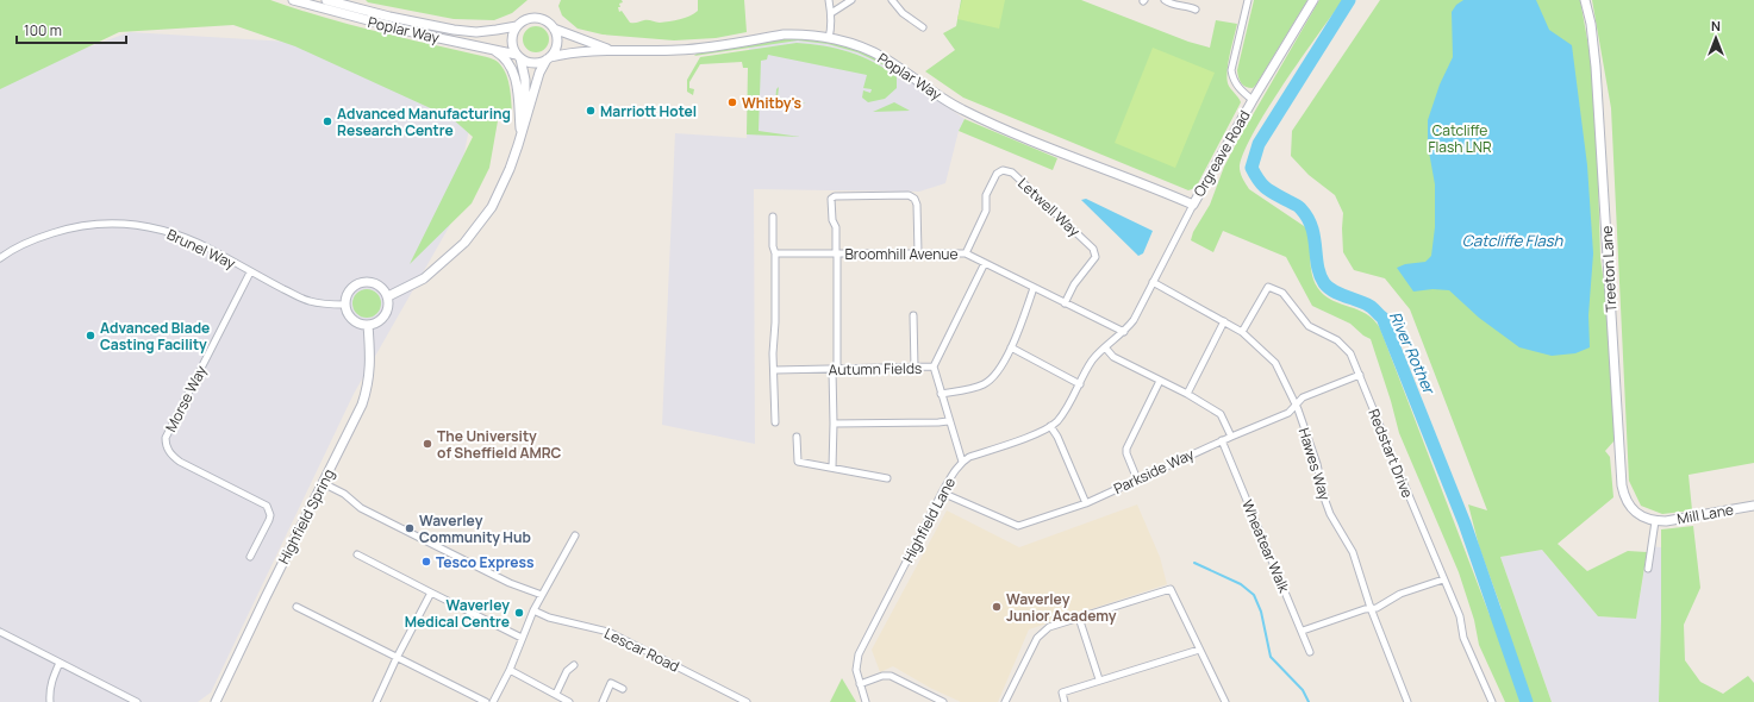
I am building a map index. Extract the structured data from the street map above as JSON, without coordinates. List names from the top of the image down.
{
  "streets": {
    "main road": [
      "Poplar Way",
      "Orgreave Road",
      "Treeton Lane",
      "Mill Lane",
      "Highfield Spring"
    ],
    "street": [
      "Letwell Way",
      "Brunel Way",
      "Broomhill Avenue",
      "Autumn Fields",
      "Morse Way",
      "Redstart Drive",
      "Hawes Way",
      "Parkside Way",
      "Highfield Lane",
      "Wheatear Walk",
      "Lescar Road"
    ]
  },
  "crossings": [
    ["Poplar Way", "Orgreave Road"],
    ["Poplar Way", "Highfield Lane"],
    ["Orgreave Road", "Highfield Lane"],
    ["Letwell Way", "Broomhill Avenue"],
    ["Brunel Way", "Morse Way"],
    ["Brunel Way", "Highfield Spring"],
    ["Broomhill Avenue", "Highfield Lane"],
    ["Treeton Lane", "Mill Lane"],
    ["Autumn Fields", "Highfield Lane"],
    ["Redstart Drive", "Hawes Way"],
    ["Redstart Drive", "Parkside Way"],
    ["Hawes Way", "Parkside Way"],
    ["Hawes Way", "Highfield Lane"],
    ["Parkside Way", "Highfield Lane"],
    ["Parkside Way", "Wheatear Walk"]
  ],
  "water": ["Catcliffe Flash", "River Rother"],
  "parks": ["Catcliffe Flash LNR"],
  "places": [
    "Whitby's",
    "Marriott Hotel",
    "Advanced Manufacturing Research Centre",
    "Advanced Blade Casting Facility",
    "The University of Sheffield AMRC",
    "Waverley Community Hub",
    "Tesco Express",
    "Waverley Junior Academy",
    "Waverley Medical Centre"
  ],
  "scale_bar": "100 m",
  "north": "top"
}
